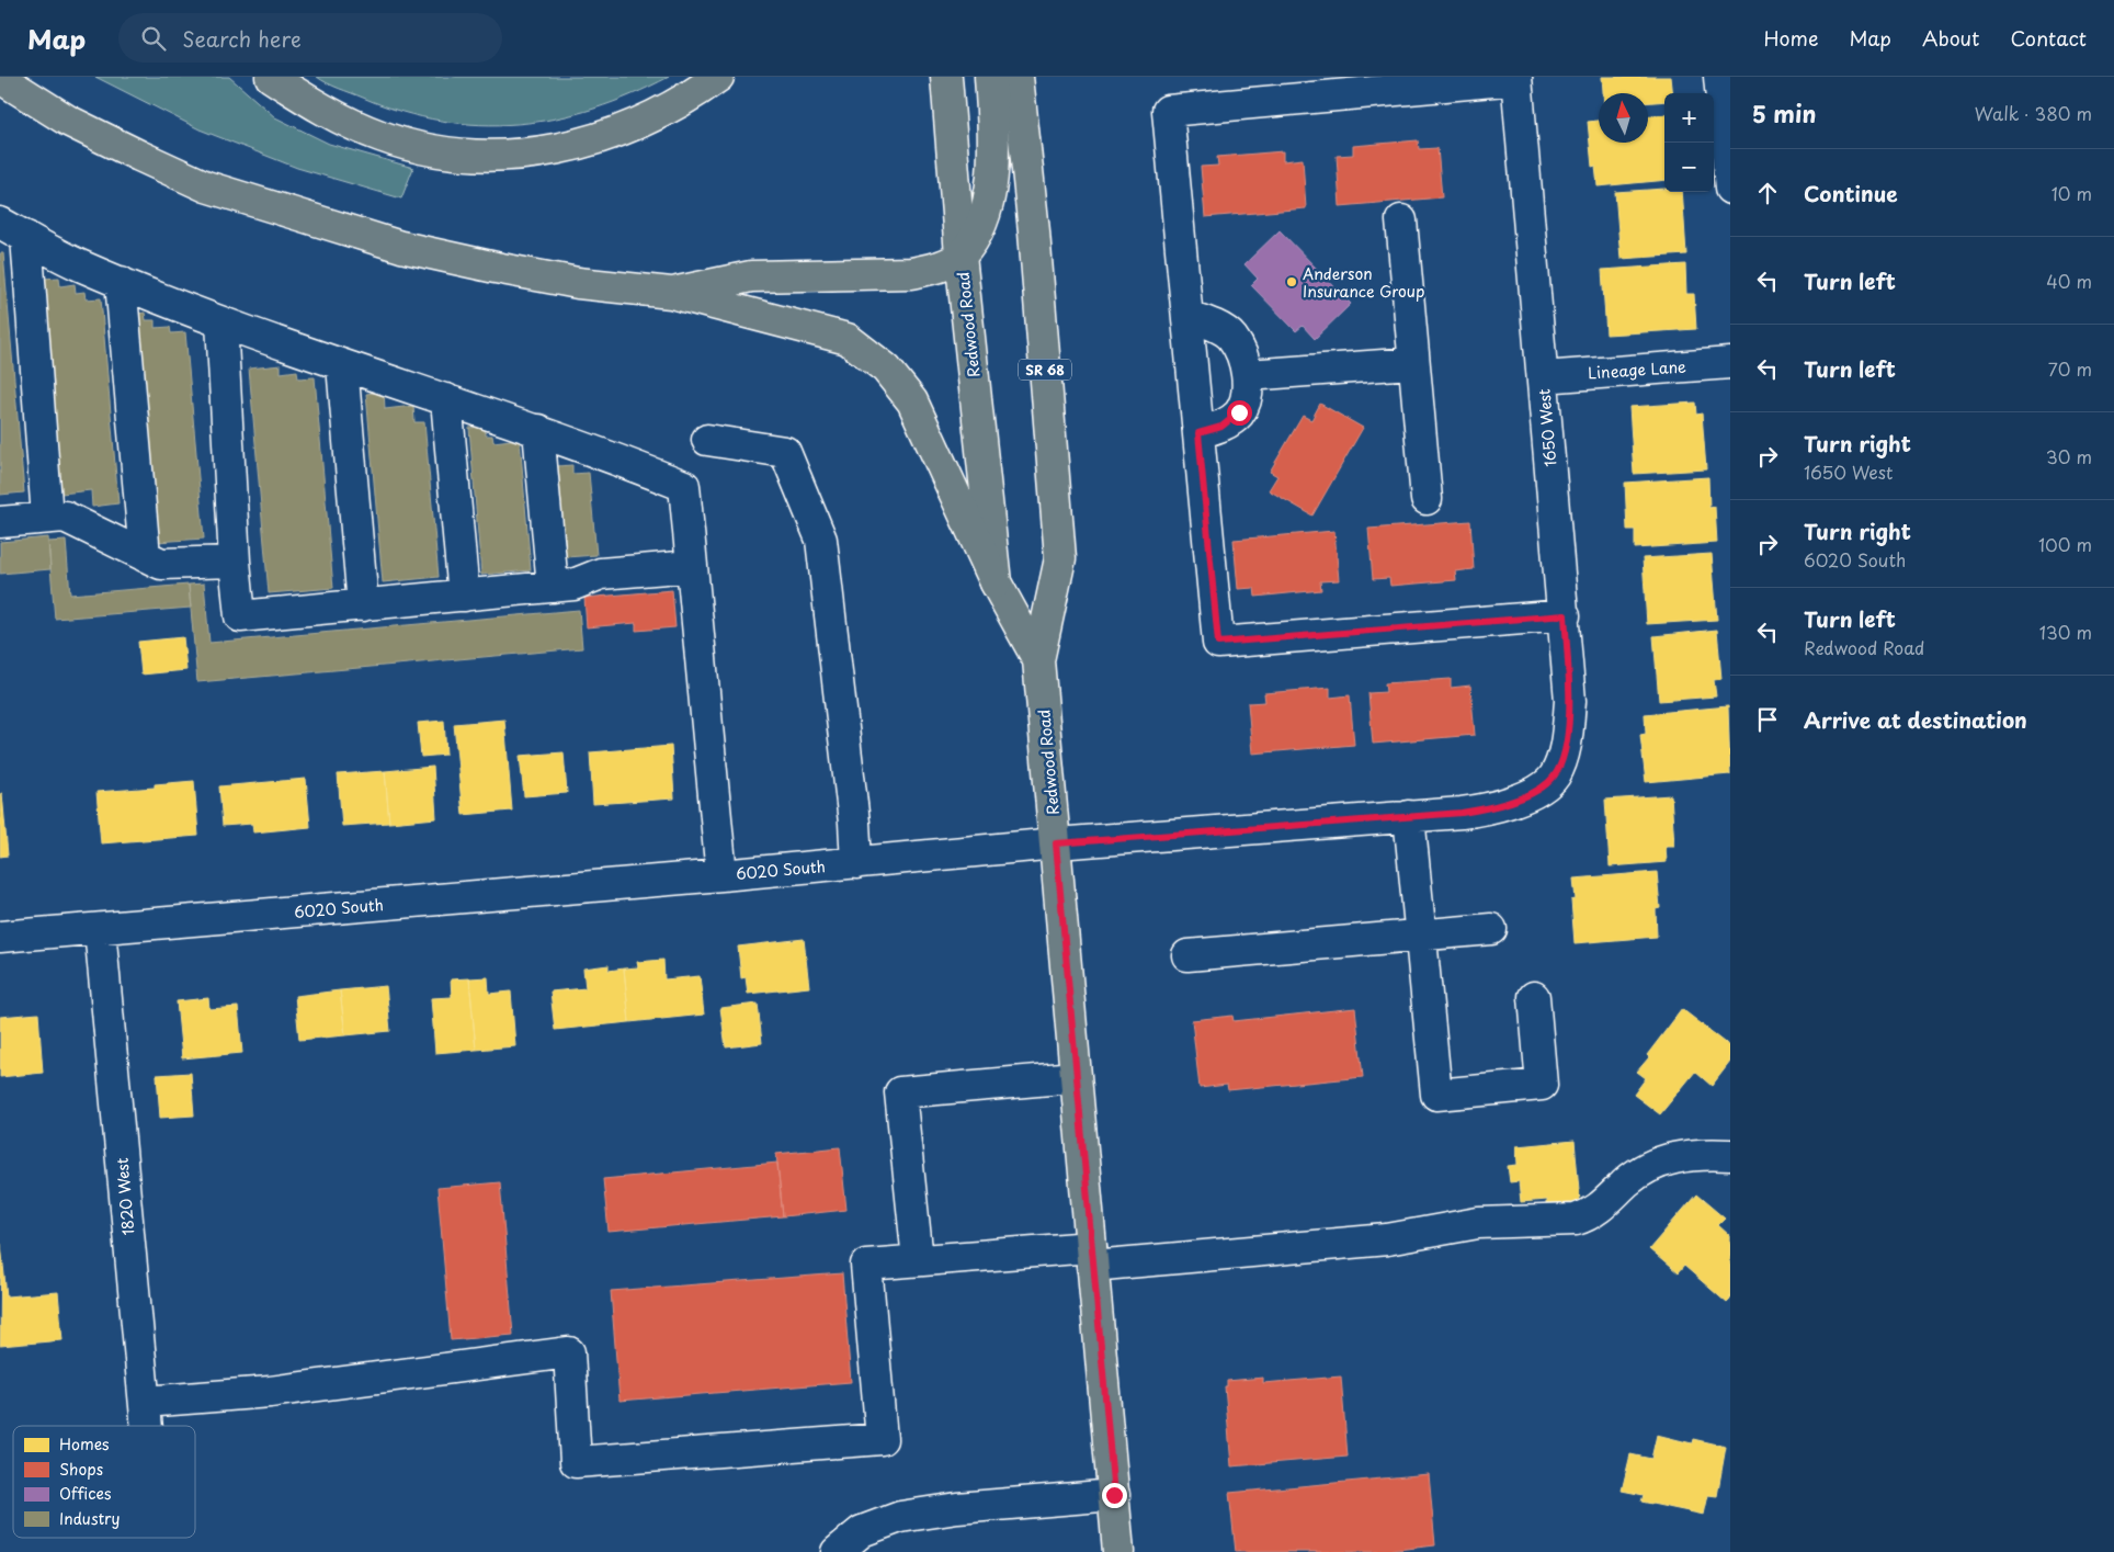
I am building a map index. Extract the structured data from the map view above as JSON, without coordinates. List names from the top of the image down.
{
  "streets": {
    "main road": ["Redwood Road", "SR 68"],
    "street": [
      "Lineage Lane",
      "1650 West",
      "6020 South",
      "1820 West"
    ]
  },
  "crossings": [
    ["Redwood Road", "6020 South"],
    ["Lineage Lane", "1650 West"],
    ["1650 West", "6020 South"],
    ["6020 South", "1820 West"]
  ],
  "places": ["Anderson Insurance Group"],
  "legend": [
    "Homes",
    "Shops",
    "Offices",
    "Industry"
  ],
  "north": "top",
  "page": {
    "header": "Map",
    "search": "Search here",
    "nav": [
      "Home",
      "Map",
      "About",
      "Contact"
    ],
    "heading": ["5 min", "Walk · 380 m"],
    "map_buttons": ["+", "−"],
    "list": [
      ["Continue", "10 m"],
      ["Turn left", "40 m"],
      ["Turn left", "70 m"],
      ["Turn right", "1650 West", "30 m"],
      ["Turn right", "6020 South", "100 m"],
      ["Turn left", "Redwood Road", "130 m"],
      "Arrive at destination"
    ]
  }
}
